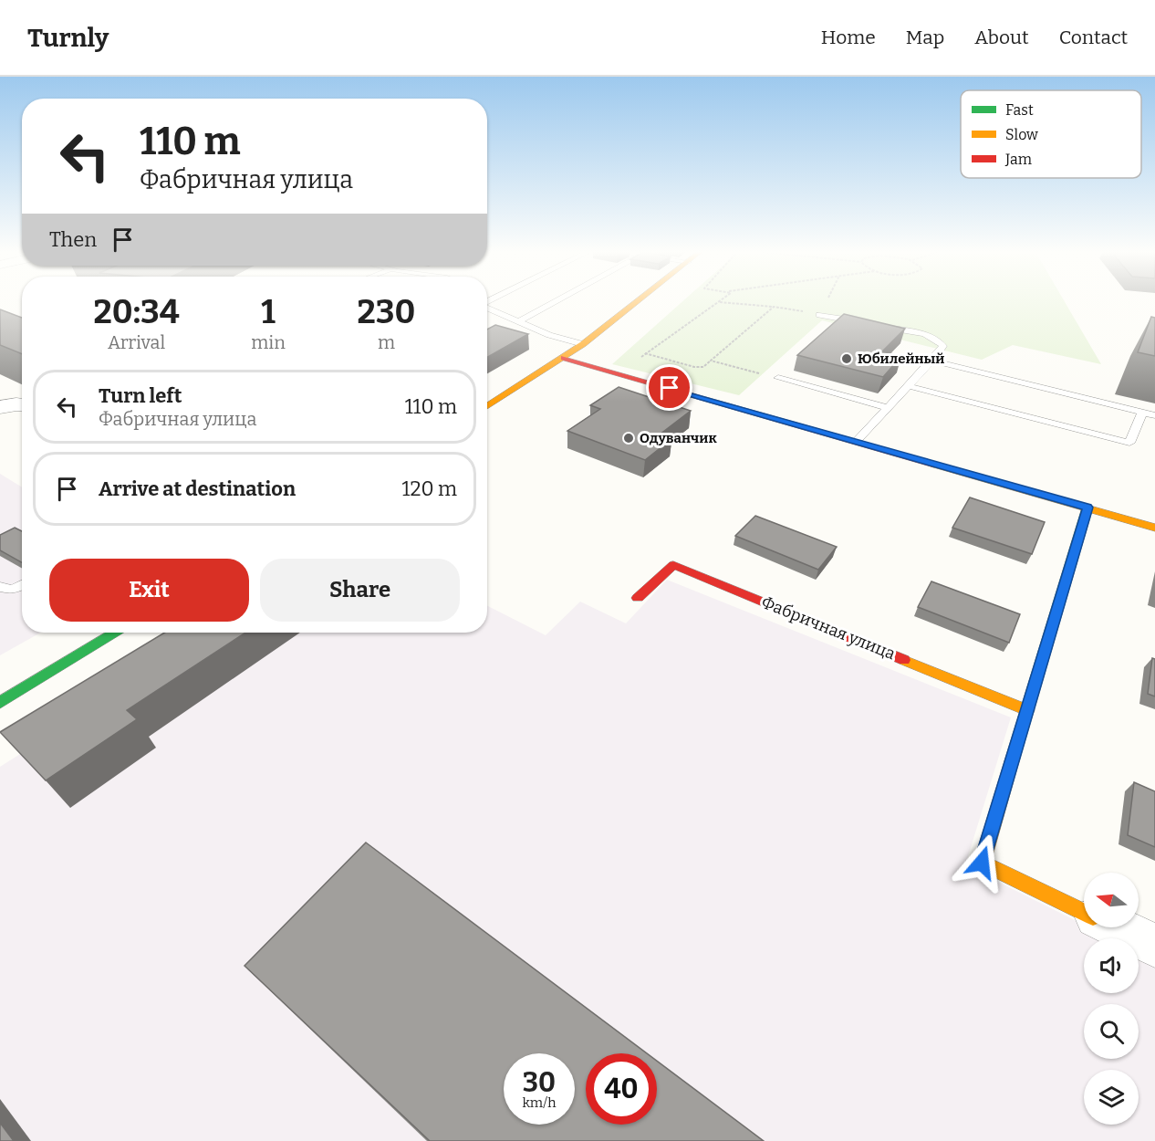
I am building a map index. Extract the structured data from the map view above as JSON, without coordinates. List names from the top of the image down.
{
  "streets": {
    "street": ["Фабричная улица"]
  },
  "places": ["Юбилейный", "Одуванчик"],
  "legend": ["Fast", "Slow", "Jam"],
  "north": "left",
  "page": {
    "header": "Turnly",
    "nav": [
      "Home",
      "Map",
      "About",
      "Contact"
    ],
    "turn": ["110 m", "Фабричная улица"],
    "then": "Then",
    "eta": [
      "20:34",
      "Arrival",
      "1",
      "min",
      "230",
      "m"
    ],
    "list": [
      {
        "name": "Turn left",
        "note": "Фабричная улица",
        "value": "110 m"
      },
      {
        "name": "Arrive at destination",
        "value": "120 m"
      }
    ],
    "buttons": ["Exit", "Share"],
    "speed": "30 km/h",
    "limit": "40"
  }
}
